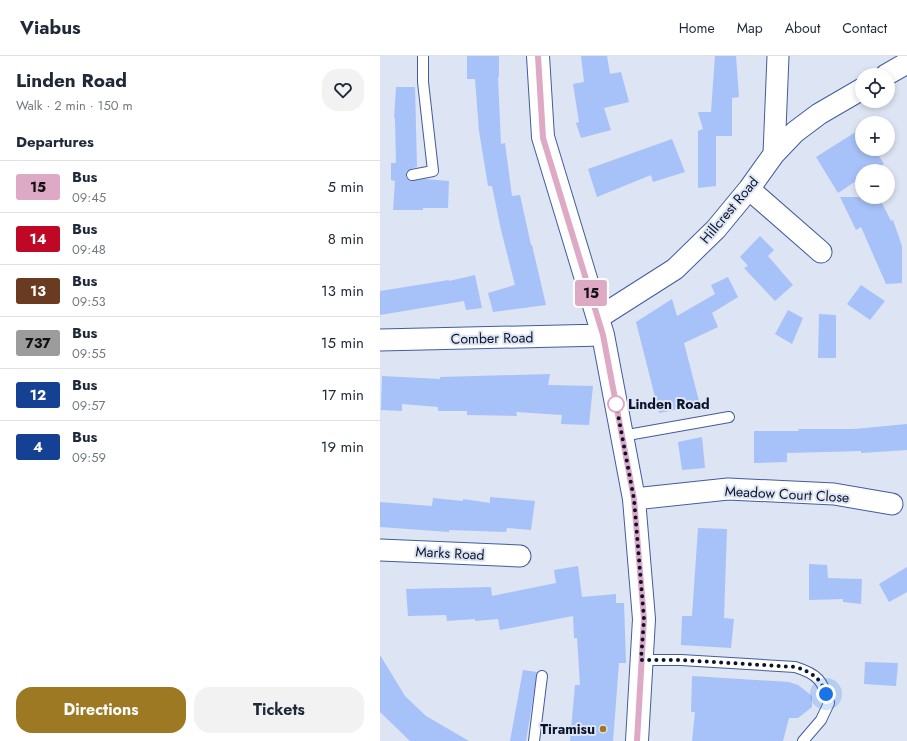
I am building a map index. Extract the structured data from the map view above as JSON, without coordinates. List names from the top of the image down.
{
  "streets": {
    "street": [
      "Hillcrest Road",
      "Comber Road",
      "Meadow Court Close",
      "Marks Road"
    ]
  },
  "crossings": [
    ["Hillcrest Road", "Comber Road"]
  ],
  "places": ["Linden Road", "Tiramisu"],
  "lines": ["bus line 15"],
  "page": {
    "header": "Viabus",
    "nav": [
      "Home",
      "Map",
      "About",
      "Contact"
    ],
    "heading": [
      ["Linden Road", "Walk · 2 min · 150 m"],
      "Departures"
    ],
    "on_map": "15",
    "map_buttons": ["+", "−"],
    "list": [
      {
        "mark": "15",
        "name": "Bus",
        "note": "09:45",
        "value": "5 min"
      },
      {
        "mark": "14",
        "name": "Bus",
        "note": "09:48",
        "value": "8 min"
      },
      {
        "mark": "13",
        "name": "Bus",
        "note": "09:53",
        "value": "13 min"
      },
      {
        "mark": "737",
        "name": "Bus",
        "note": "09:55",
        "value": "15 min"
      },
      {
        "mark": "12",
        "name": "Bus",
        "note": "09:57",
        "value": "17 min"
      },
      {
        "mark": "4",
        "name": "Bus",
        "note": "09:59",
        "value": "19 min"
      }
    ],
    "buttons": ["Directions", "Tickets"]
  }
}
